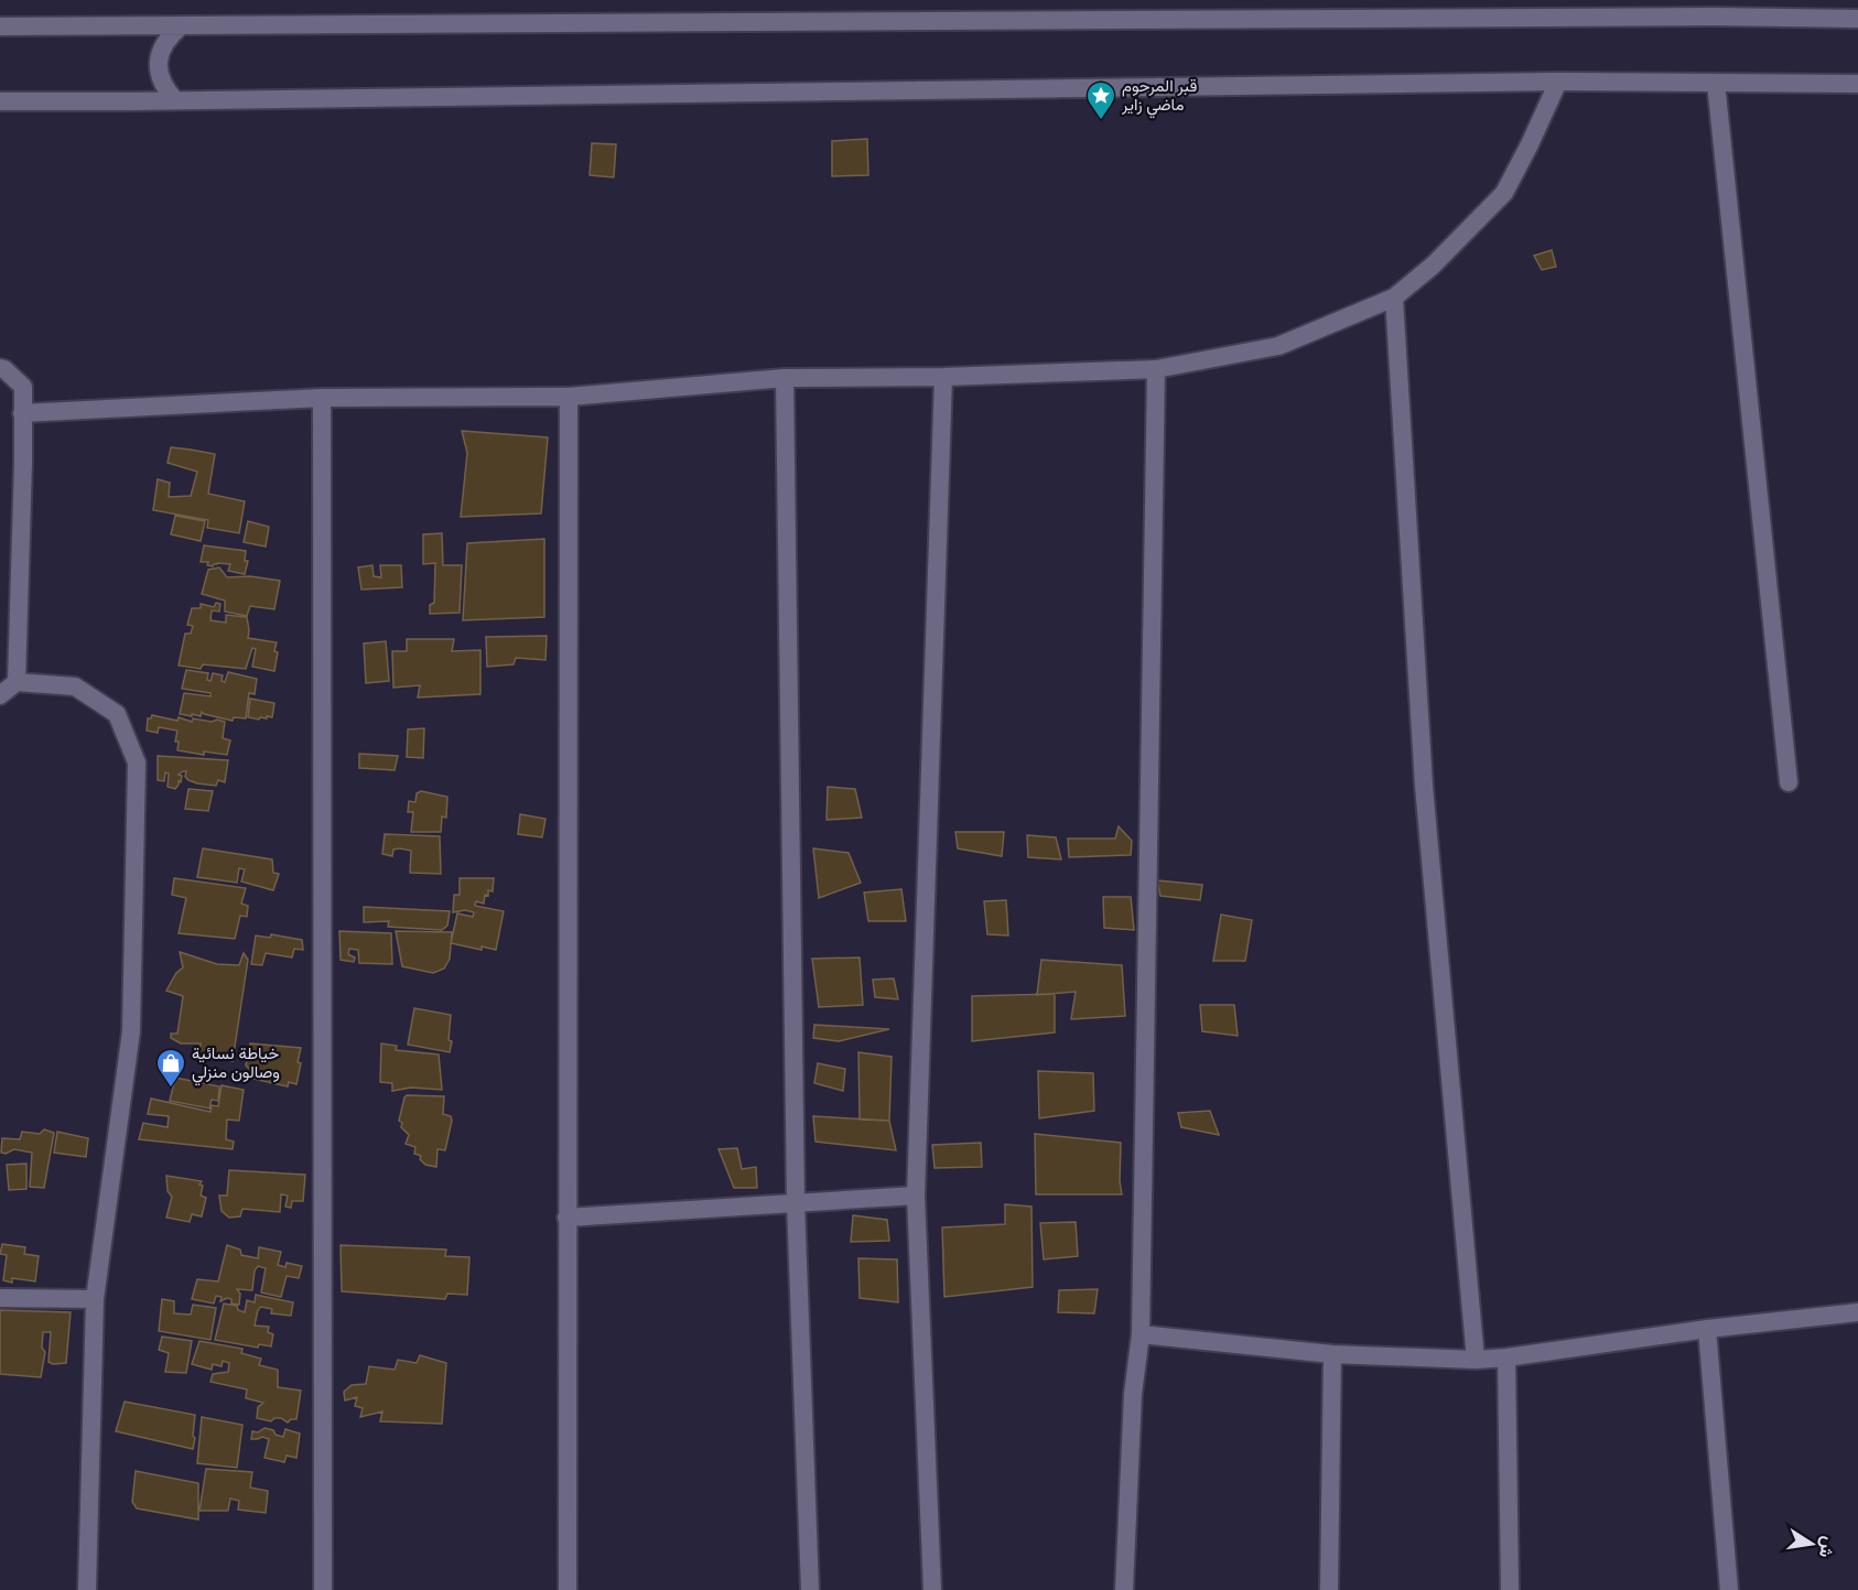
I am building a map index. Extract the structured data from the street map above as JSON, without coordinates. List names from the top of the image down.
{
  "places": {
    "place": ["قبر المرحوم ماضي زاير"],
    "shop": ["خياطة نسائية وصالون منزلي"]
  },
  "north": "right"
}
